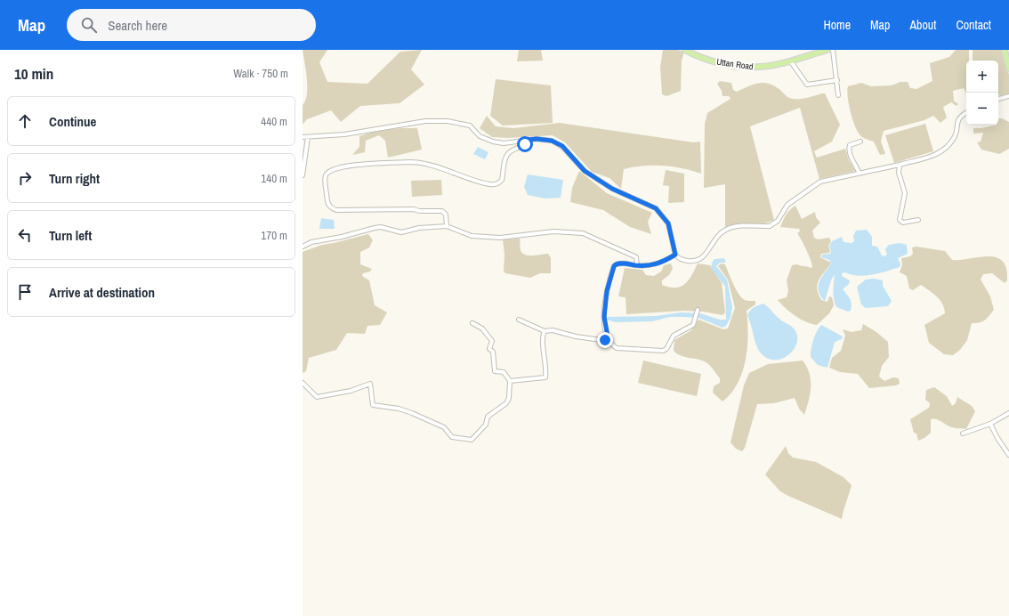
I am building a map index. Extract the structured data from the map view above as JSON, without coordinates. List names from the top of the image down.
{
  "streets": {
    "main road": ["Uttan Road"]
  },
  "page": {
    "header": "Map",
    "search": "Search here",
    "nav": [
      "Home",
      "Map",
      "About",
      "Contact"
    ],
    "heading": ["10 min", "Walk · 750 m"],
    "map_buttons": ["+", "−"],
    "list": [
      ["Continue", "440 m"],
      ["Turn right", "140 m"],
      ["Turn left", "170 m"],
      "Arrive at destination"
    ]
  }
}
